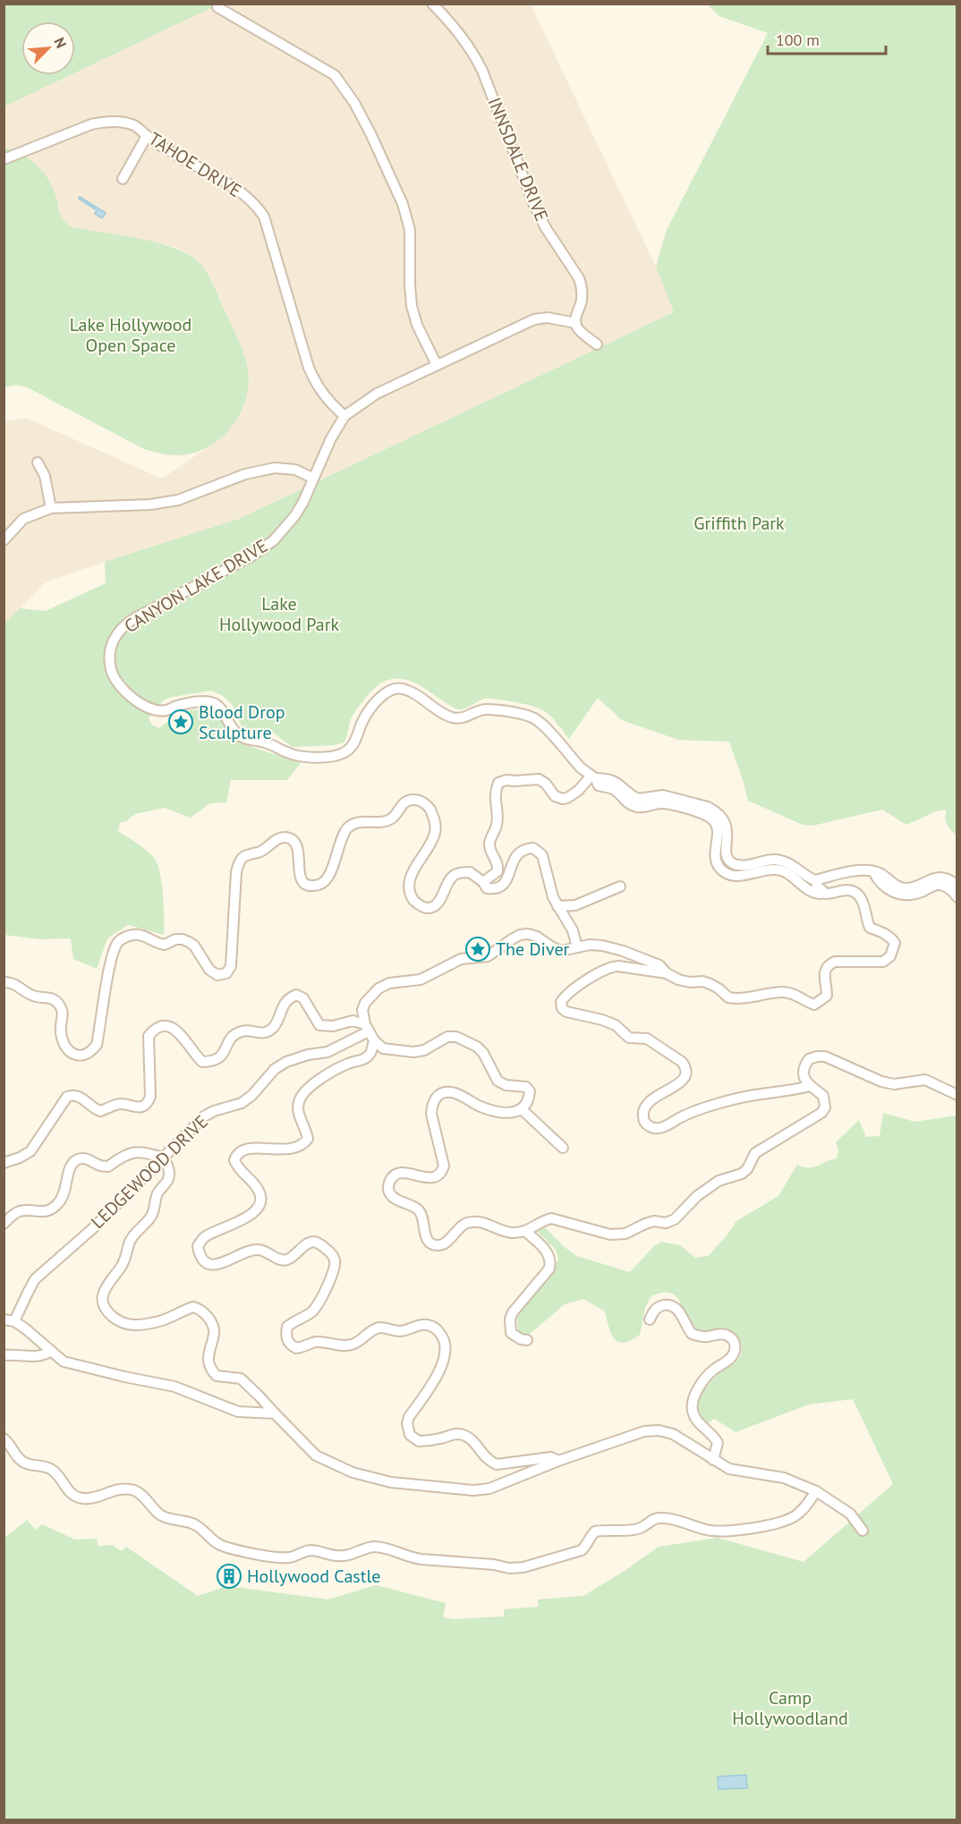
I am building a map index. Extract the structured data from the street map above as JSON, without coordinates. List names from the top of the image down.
{
  "streets": {
    "street": [
      "INNSDALE DRIVE",
      "TAHOE DRIVE",
      "CANYON LAKE DRIVE",
      "LEDGEWOOD DRIVE"
    ]
  },
  "crossings": [
    ["INNSDALE DRIVE", "CANYON LAKE DRIVE"],
    ["TAHOE DRIVE", "CANYON LAKE DRIVE"]
  ],
  "parks": [
    "Lake Hollywood Open Space",
    "Griffith Park",
    "Lake Hollywood Park",
    "Camp Hollywoodland"
  ],
  "places": {
    "place": ["Blood Drop Sculpture", "The Diver"],
    "building": ["Hollywood Castle"]
  },
  "scale_bar": "100 m",
  "north": "top right"
}
